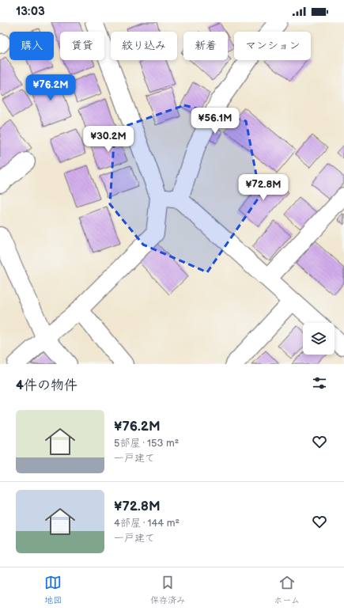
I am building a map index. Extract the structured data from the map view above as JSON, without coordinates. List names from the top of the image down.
{
  "page": {
    "status": "13:03",
    "chip": [
      "購入",
      "賃貸",
      "絞り込み",
      "新着",
      "マンション"
    ],
    "price": [
      "¥76.2M",
      "¥56.1M",
      "¥30.2M",
      "¥72.8M"
    ],
    "heading": "4件の物件",
    "list": [
      {
        "name": "¥76.2M",
        "note": "5部屋 · 153 m² · 一戸建て"
      },
      {
        "name": "¥72.8M",
        "note": "4部屋 · 144 m² · 一戸建て"
      }
    ],
    "tabs": ["地図", "保存済み", "ホーム"]
  }
}
